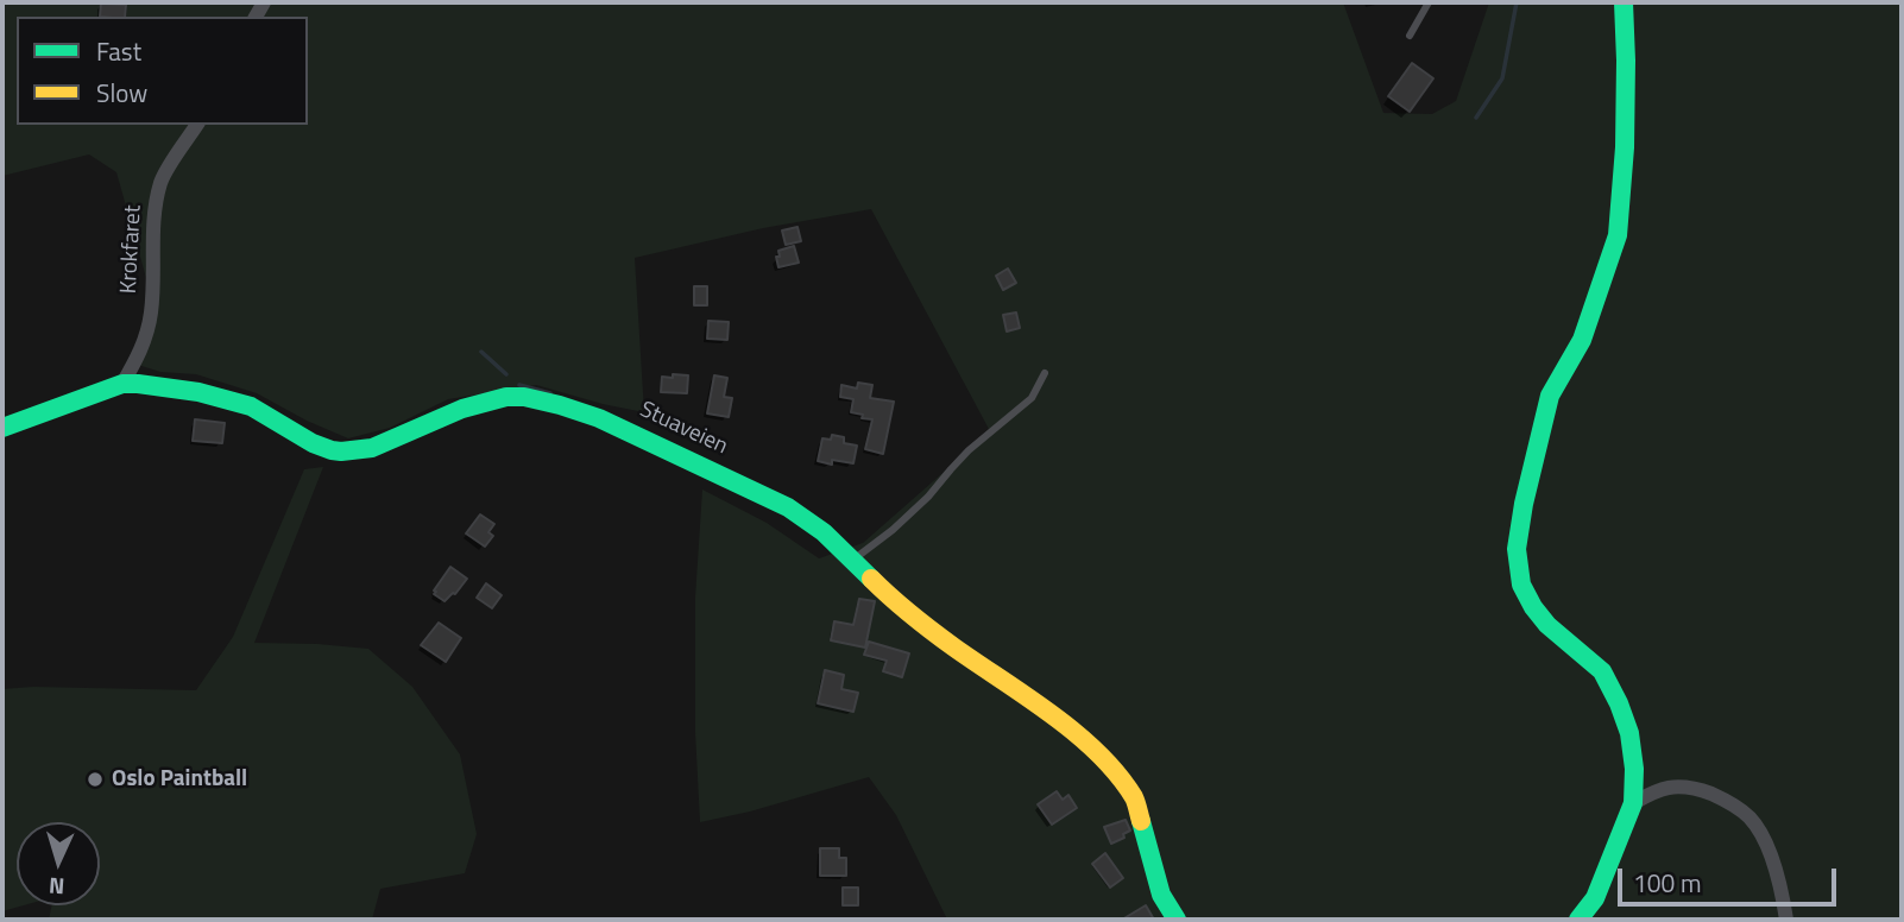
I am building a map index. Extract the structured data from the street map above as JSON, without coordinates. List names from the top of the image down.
{
  "streets": {
    "street": ["Krokfaret", "Stuaveien"]
  },
  "crossings": [
    ["Krokfaret", "Stuaveien"]
  ],
  "places": ["Oslo Paintball"],
  "legend": ["Fast", "Slow"],
  "scale_bar": "100 m",
  "north": "bottom"
}
